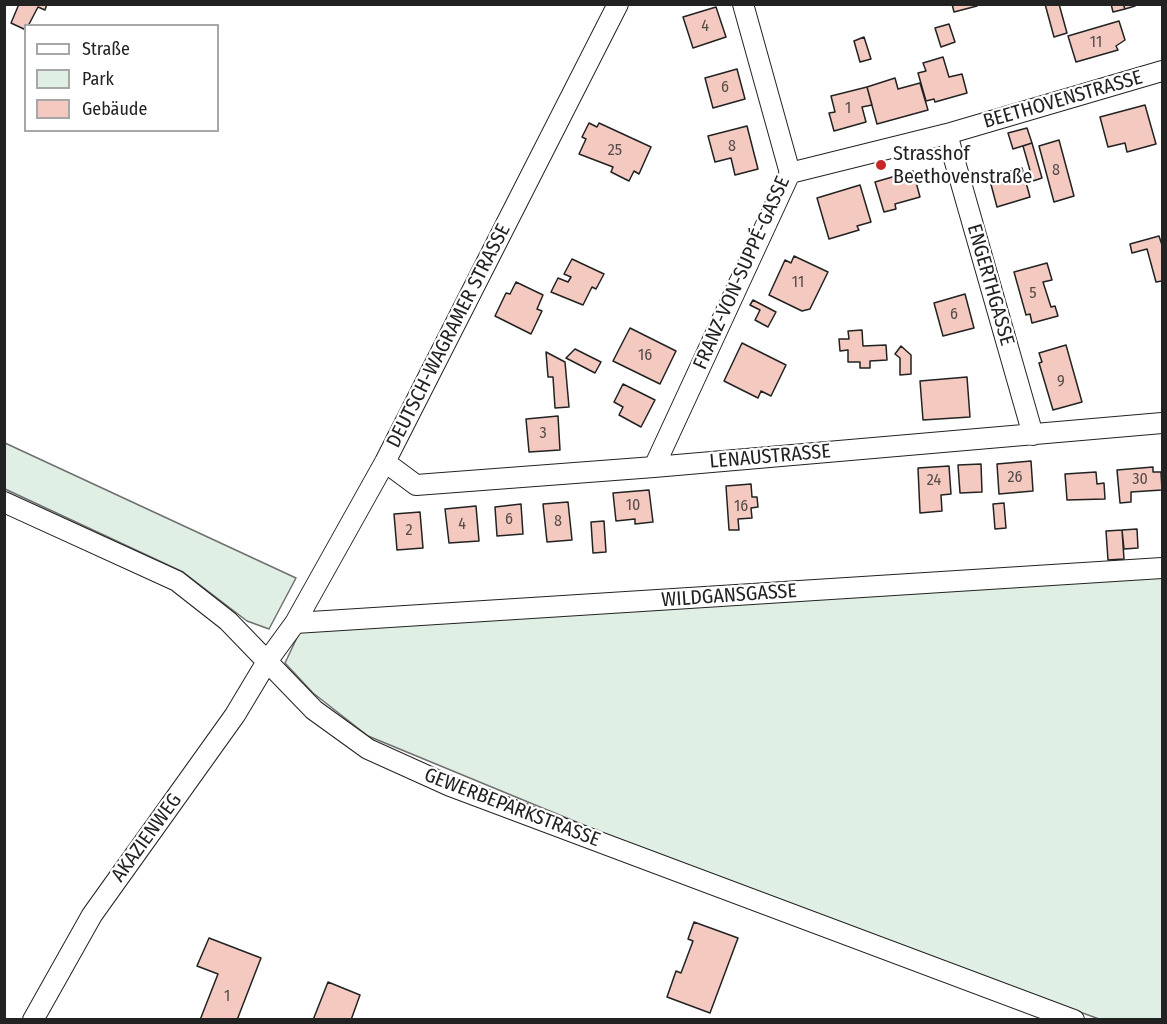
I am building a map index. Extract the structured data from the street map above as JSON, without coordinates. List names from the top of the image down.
{
  "streets": {
    "street": [
      "BEETHOVENSTRASSE",
      "FRANZ-VON-SUPPÉ-GASSE",
      "ENGERTHGASSE",
      "DEUTSCH-WAGRAMER STRASSE",
      "LENAUSTRASSE",
      "WILDGANSGASSE",
      "GEWERBEPARKSTRASSE",
      "AKAZIENWEG"
    ]
  },
  "crossings": [
    ["BEETHOVENSTRASSE", "FRANZ-VON-SUPPÉ-GASSE"],
    ["BEETHOVENSTRASSE", "ENGERTHGASSE"],
    ["FRANZ-VON-SUPPÉ-GASSE", "LENAUSTRASSE"],
    ["ENGERTHGASSE", "LENAUSTRASSE"],
    ["DEUTSCH-WAGRAMER STRASSE", "LENAUSTRASSE"],
    ["DEUTSCH-WAGRAMER STRASSE", "WILDGANSGASSE"],
    ["DEUTSCH-WAGRAMER STRASSE", "GEWERBEPARKSTRASSE"],
    ["DEUTSCH-WAGRAMER STRASSE", "AKAZIENWEG"],
    ["GEWERBEPARKSTRASSE", "AKAZIENWEG"]
  ],
  "places": ["Strasshof Beethovenstraße"],
  "house_numbers": [
    "4",
    "11",
    "6",
    "1",
    "8",
    "25",
    "8",
    "11",
    "5",
    "6",
    "16",
    "9",
    "3",
    "26",
    "30",
    "24",
    "10",
    "16",
    "6",
    "8",
    "4",
    "2",
    "1"
  ],
  "legend": ["Straße", "Park", "Gebäude"]
}
